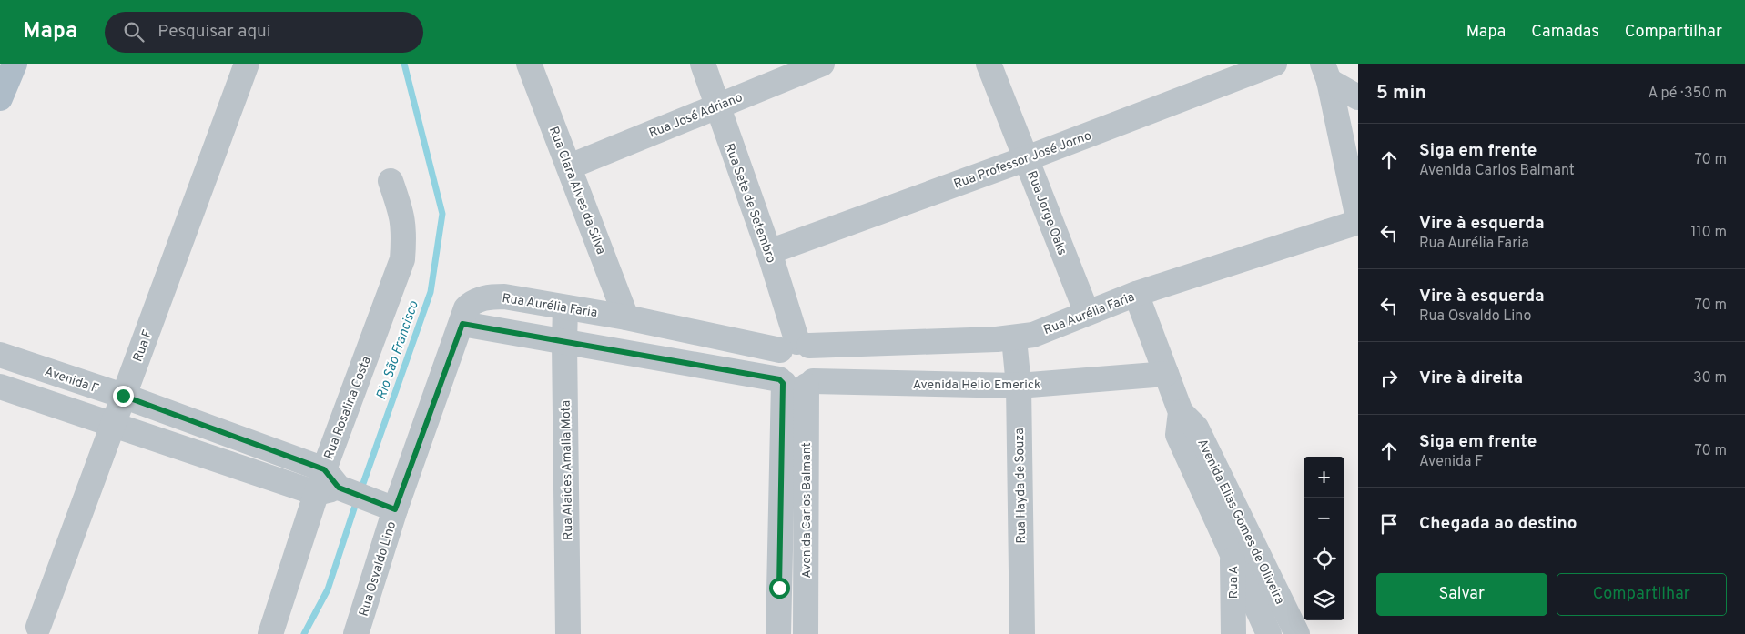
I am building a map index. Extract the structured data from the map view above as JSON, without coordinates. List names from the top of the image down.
{
  "streets": {
    "street": [
      "Rua José Adriano",
      "Rua Professor José Jorno",
      "Rua Clara Alves da Silva",
      "Rua Sete de Setembro",
      "Rua Jorge Oaks",
      "Rua Aurélia Faria",
      "Rua F",
      "Avenida F",
      "Avenida Helio Emerick",
      "Rua Rosalina Costa",
      "Rua Alaides Amalia Mota",
      "Rua Hayda de Souza",
      "Avenida Carlos Balmant",
      "Avenida Elias Gomes de Oliveira",
      "Rua Osvaldo Lino",
      "Rua A"
    ]
  },
  "crossings": [
    ["Rua José Adriano", "Rua Clara Alves da Silva"],
    ["Rua José Adriano", "Rua Sete de Setembro"],
    ["Rua Professor José Jorno", "Rua Sete de Setembro"],
    ["Rua Professor José Jorno", "Rua Jorge Oaks"],
    ["Rua Clara Alves da Silva", "Rua Aurélia Faria"],
    ["Rua Sete de Setembro", "Rua Aurélia Faria"],
    ["Rua Jorge Oaks", "Rua Aurélia Faria"],
    ["Rua Aurélia Faria", "Rua Alaides Amalia Mota"],
    ["Rua Aurélia Faria", "Rua Hayda de Souza"],
    ["Rua Aurélia Faria", "Avenida Elias Gomes de Oliveira"],
    ["Rua Aurélia Faria", "Rua Osvaldo Lino"],
    ["Rua F", "Avenida F"],
    ["Avenida F", "Rua Rosalina Costa"],
    ["Avenida Helio Emerick", "Rua Hayda de Souza"],
    ["Avenida Helio Emerick", "Avenida Carlos Balmant"],
    ["Avenida Helio Emerick", "Avenida Elias Gomes de Oliveira"],
    ["Avenida Elias Gomes de Oliveira", "Rua A"]
  ],
  "water": ["Rio São Francisco"],
  "page": {
    "header": "Mapa",
    "search": "Pesquisar aqui",
    "nav": ["Mapa", "Camadas", "Compartilhar"],
    "heading": ["5 min", "A pé · 350 m"],
    "list": [
      ["Siga em frente", "Avenida Carlos Balmant", "70 m"],
      ["Vire à esquerda", "Rua Aurélia Faria", "110 m"],
      ["Vire à esquerda", "Rua Osvaldo Lino", "70 m"],
      ["Vire à direita", "30 m"],
      ["Siga em frente", "Avenida F", "70 m"],
      "Chegada ao destino"
    ],
    "map_buttons": ["+", "−"],
    "buttons": ["Salvar", "Compartilhar"]
  }
}
